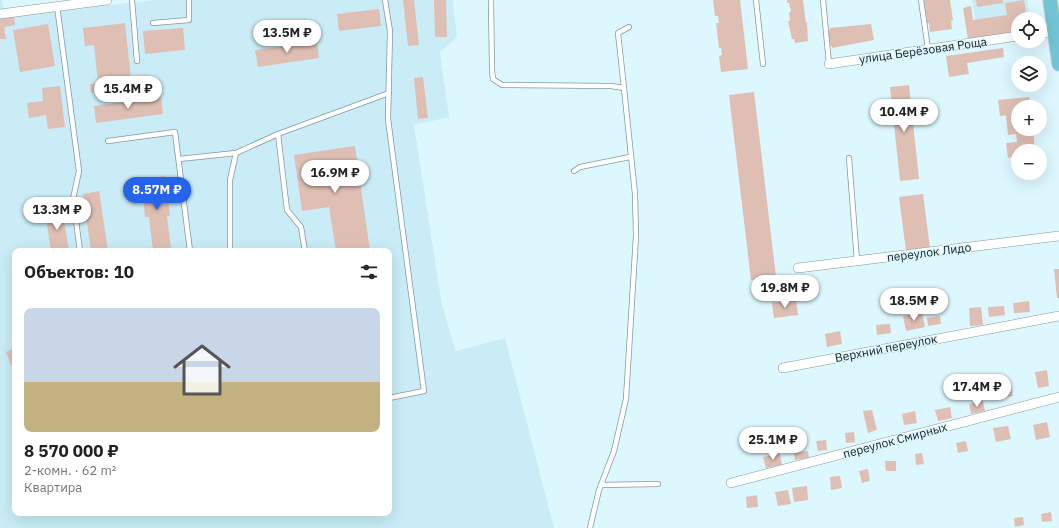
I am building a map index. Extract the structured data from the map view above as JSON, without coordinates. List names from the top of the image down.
{
  "streets": {
    "street": [
      "улица Берёзовая Роща",
      "переулок Лидо",
      "Верхний переулок",
      "переулок Смирных"
    ]
  },
  "page": {
    "map_buttons": ["+", "−"],
    "price": [
      "13.5M ₽",
      "15.4M ₽",
      "10.4M ₽",
      "16.9M ₽",
      "8.57M ₽",
      "13.3M ₽",
      "19.8M ₽",
      "18.5M ₽",
      "17.4M ₽",
      "25.1M ₽"
    ],
    "heading": "Объектов: 10",
    "list": [
      {
        "name": "8 570 000 ₽",
        "note": "2-комн. · 62 m² · Квартира"
      }
    ]
  }
}
